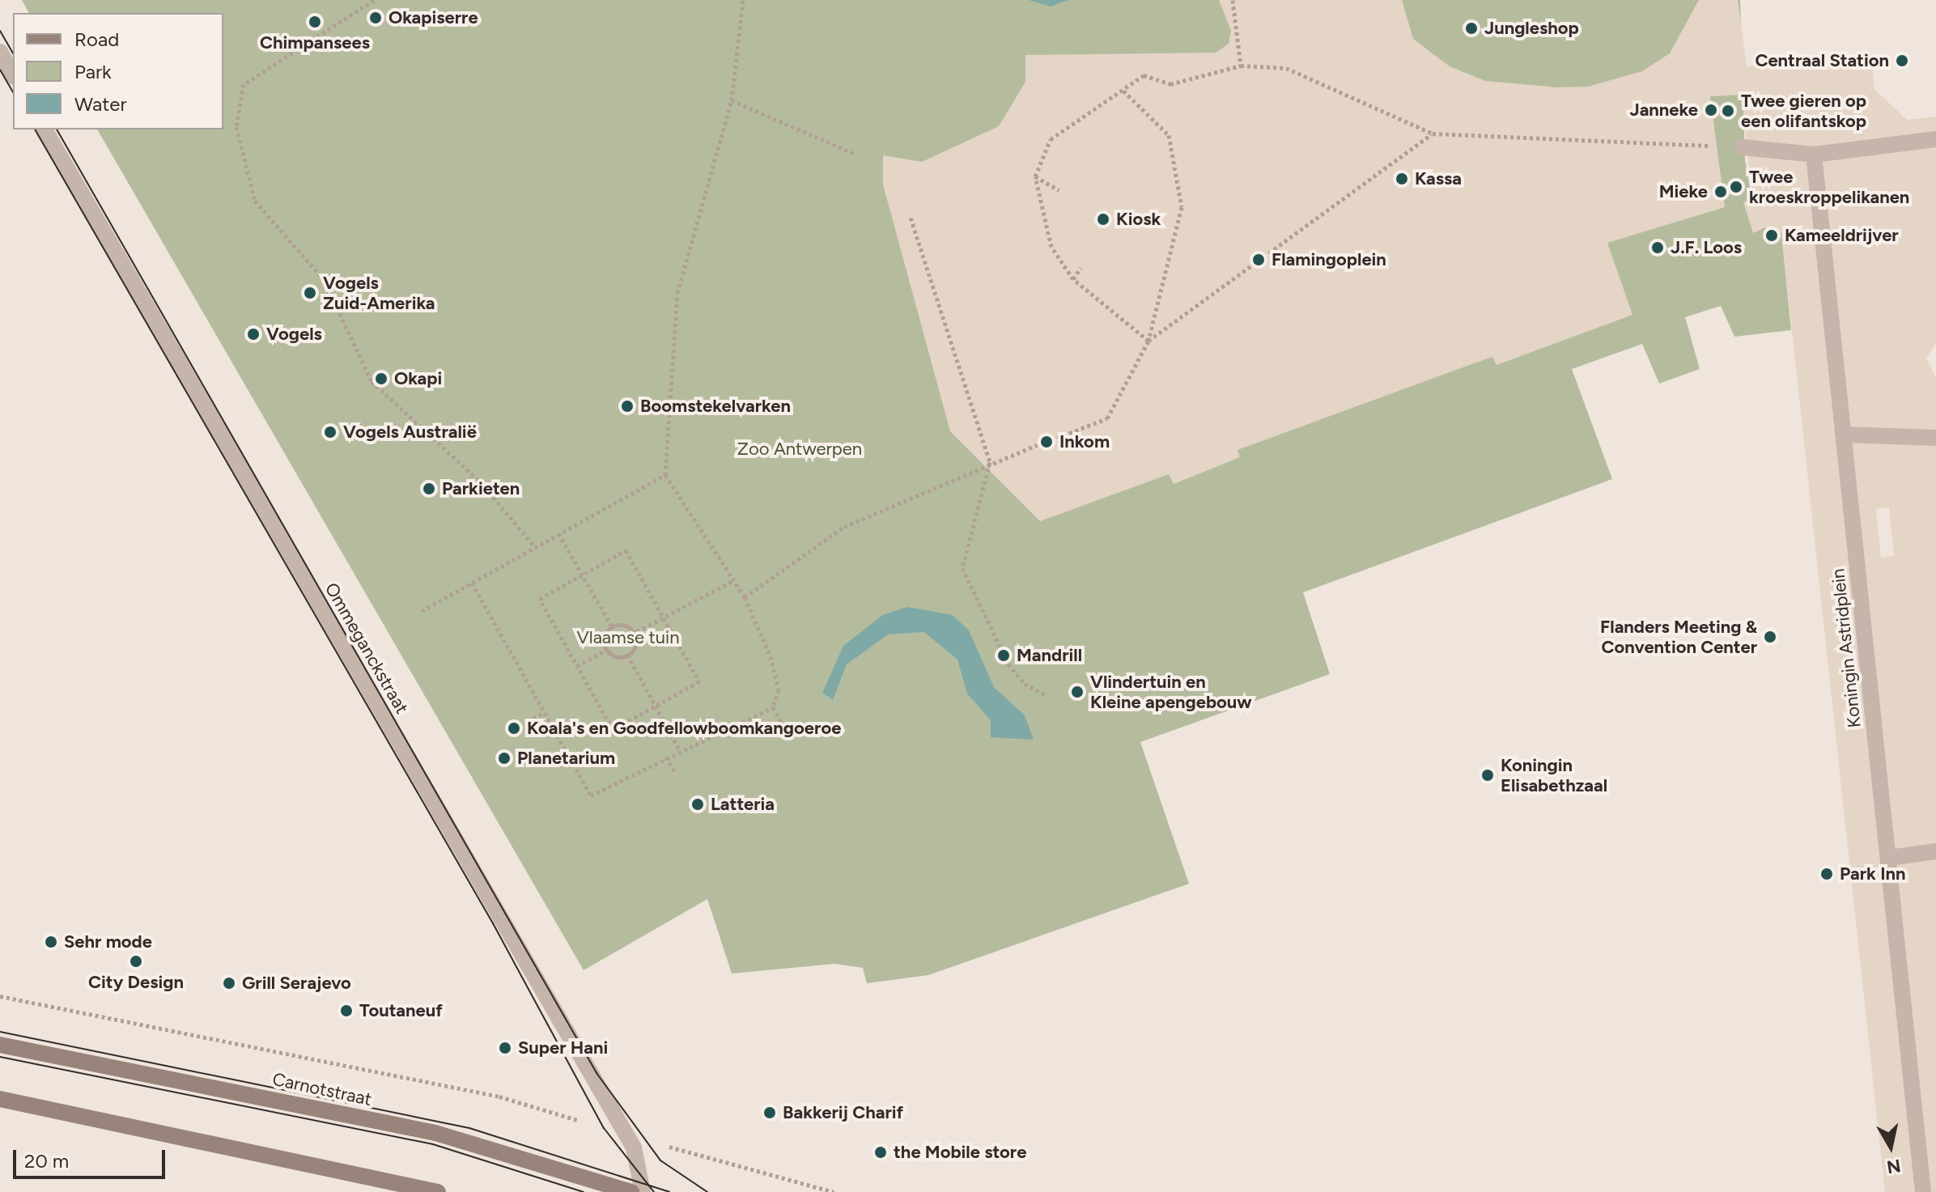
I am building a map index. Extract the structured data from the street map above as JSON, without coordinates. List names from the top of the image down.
{
  "streets": {
    "main road": ["Carnotstraat"],
    "street": ["Ommeganckstraat", "Koningin Astridplein"]
  },
  "parks": ["Zoo Antwerpen", "Vlaamse tuin"],
  "places": [
    "Okapiserre",
    "Chimpansees",
    "Jungleshop",
    "Centraal Station",
    "Janneke",
    "Twee gieren op een olifantskop",
    "Kassa",
    "Twee kroeskroppelikanen",
    "Mieke",
    "Kiosk",
    "Kameeldrijver",
    "J.F. Loos",
    "Flamingoplein",
    "Vogels Zuid-Amerika",
    "Vogels",
    "Okapi",
    "Boomstekelvarken",
    "Vogels Australië",
    "Inkom",
    "Parkieten",
    "Flanders Meeting & Convention Center",
    "Mandrill",
    "Vlindertuin en Kleine apengebouw",
    "Koala's en Goodfellowboomkangoeroe",
    "Planetarium",
    "Koningin Elisabethzaal",
    "Latteria",
    "Park Inn",
    "Sehr mode",
    "City Design",
    "Grill Serajevo",
    "Toutaneuf",
    "Super Hani",
    "Bakkerij Charif",
    "the Mobile store"
  ],
  "legend": ["Road", "Park", "Water"],
  "scale_bar": "20 m",
  "north": "bottom"
}
